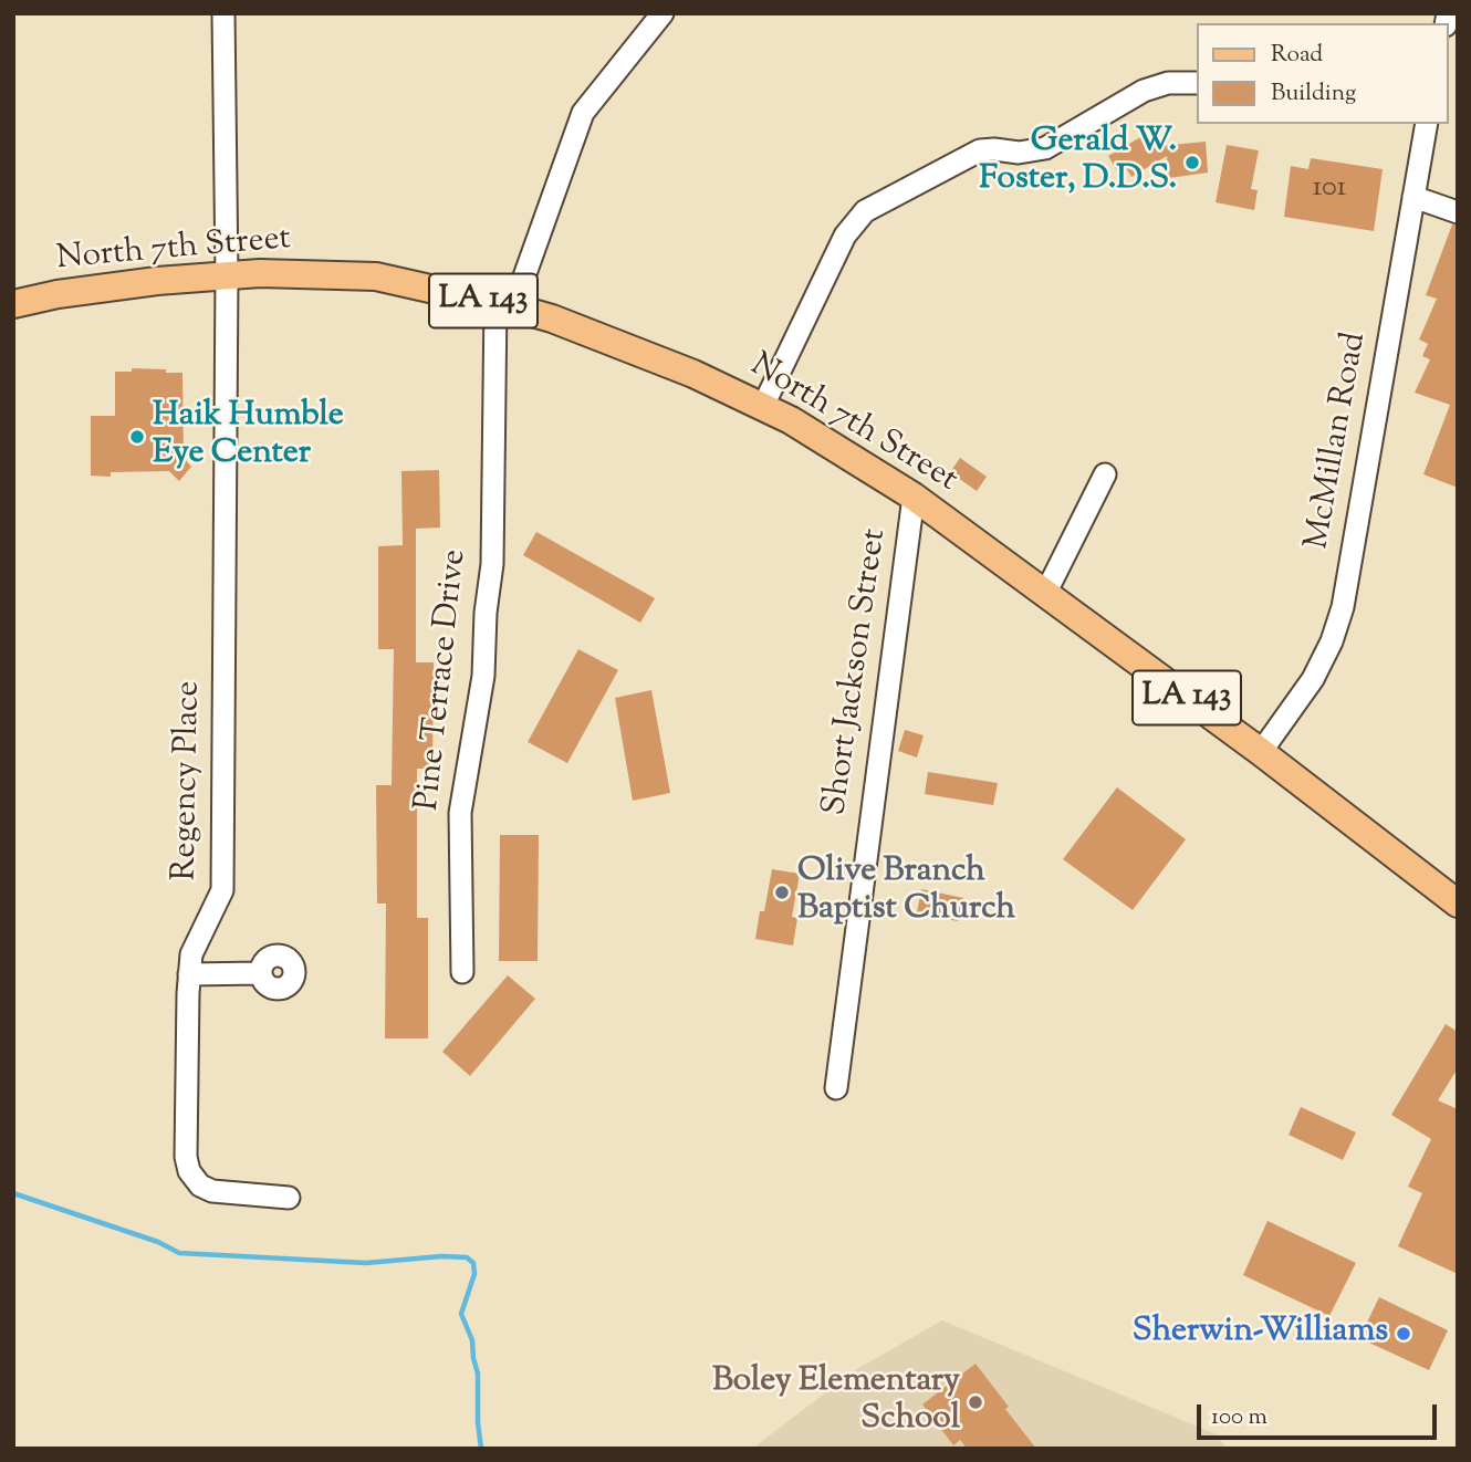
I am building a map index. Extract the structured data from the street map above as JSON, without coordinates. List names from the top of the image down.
{
  "streets": {
    "main road": ["North 7th Street", "LA 143"],
    "street": [
      "McMillan Road",
      "Short Jackson Street",
      "Pine Terrace Drive",
      "Regency Place"
    ]
  },
  "crossings": [
    ["North 7th Street", "McMillan Road"],
    ["North 7th Street", "Short Jackson Street"],
    ["North 7th Street", "Pine Terrace Drive"],
    ["North 7th Street", "Regency Place"]
  ],
  "places": [
    "Gerald W. Foster, D.D.S.",
    "Haik Humble Eye Center",
    "Olive Branch Baptist Church",
    "Sherwin-Williams",
    "Boley Elementary School"
  ],
  "house_numbers": ["101"],
  "legend": ["Road", "Building"],
  "scale_bar": "100 m"
}
